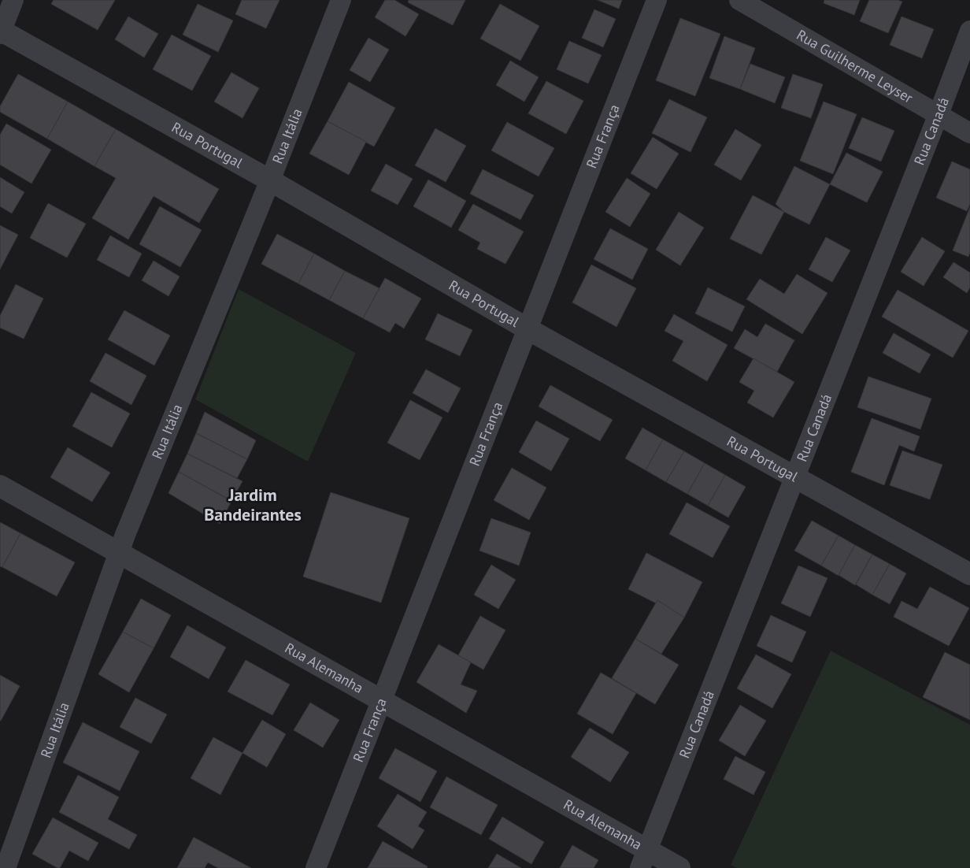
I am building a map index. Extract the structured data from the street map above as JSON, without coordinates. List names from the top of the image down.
{
  "streets": {
    "street": [
      "Rua Guilherme Leyser",
      "Rua Canadá",
      "Rua Itália",
      "Rua França",
      "Rua Portugal",
      "Rua Alemanha"
    ]
  },
  "crossings": [
    ["Rua Guilherme Leyser", "Rua Canadá"],
    ["Rua Canadá", "Rua Portugal"],
    ["Rua Canadá", "Rua Alemanha"],
    ["Rua Itália", "Rua Portugal"],
    ["Rua Itália", "Rua Alemanha"],
    ["Rua França", "Rua Portugal"],
    ["Rua França", "Rua Alemanha"]
  ],
  "districts": ["Jardim Bandeirantes"]
}
